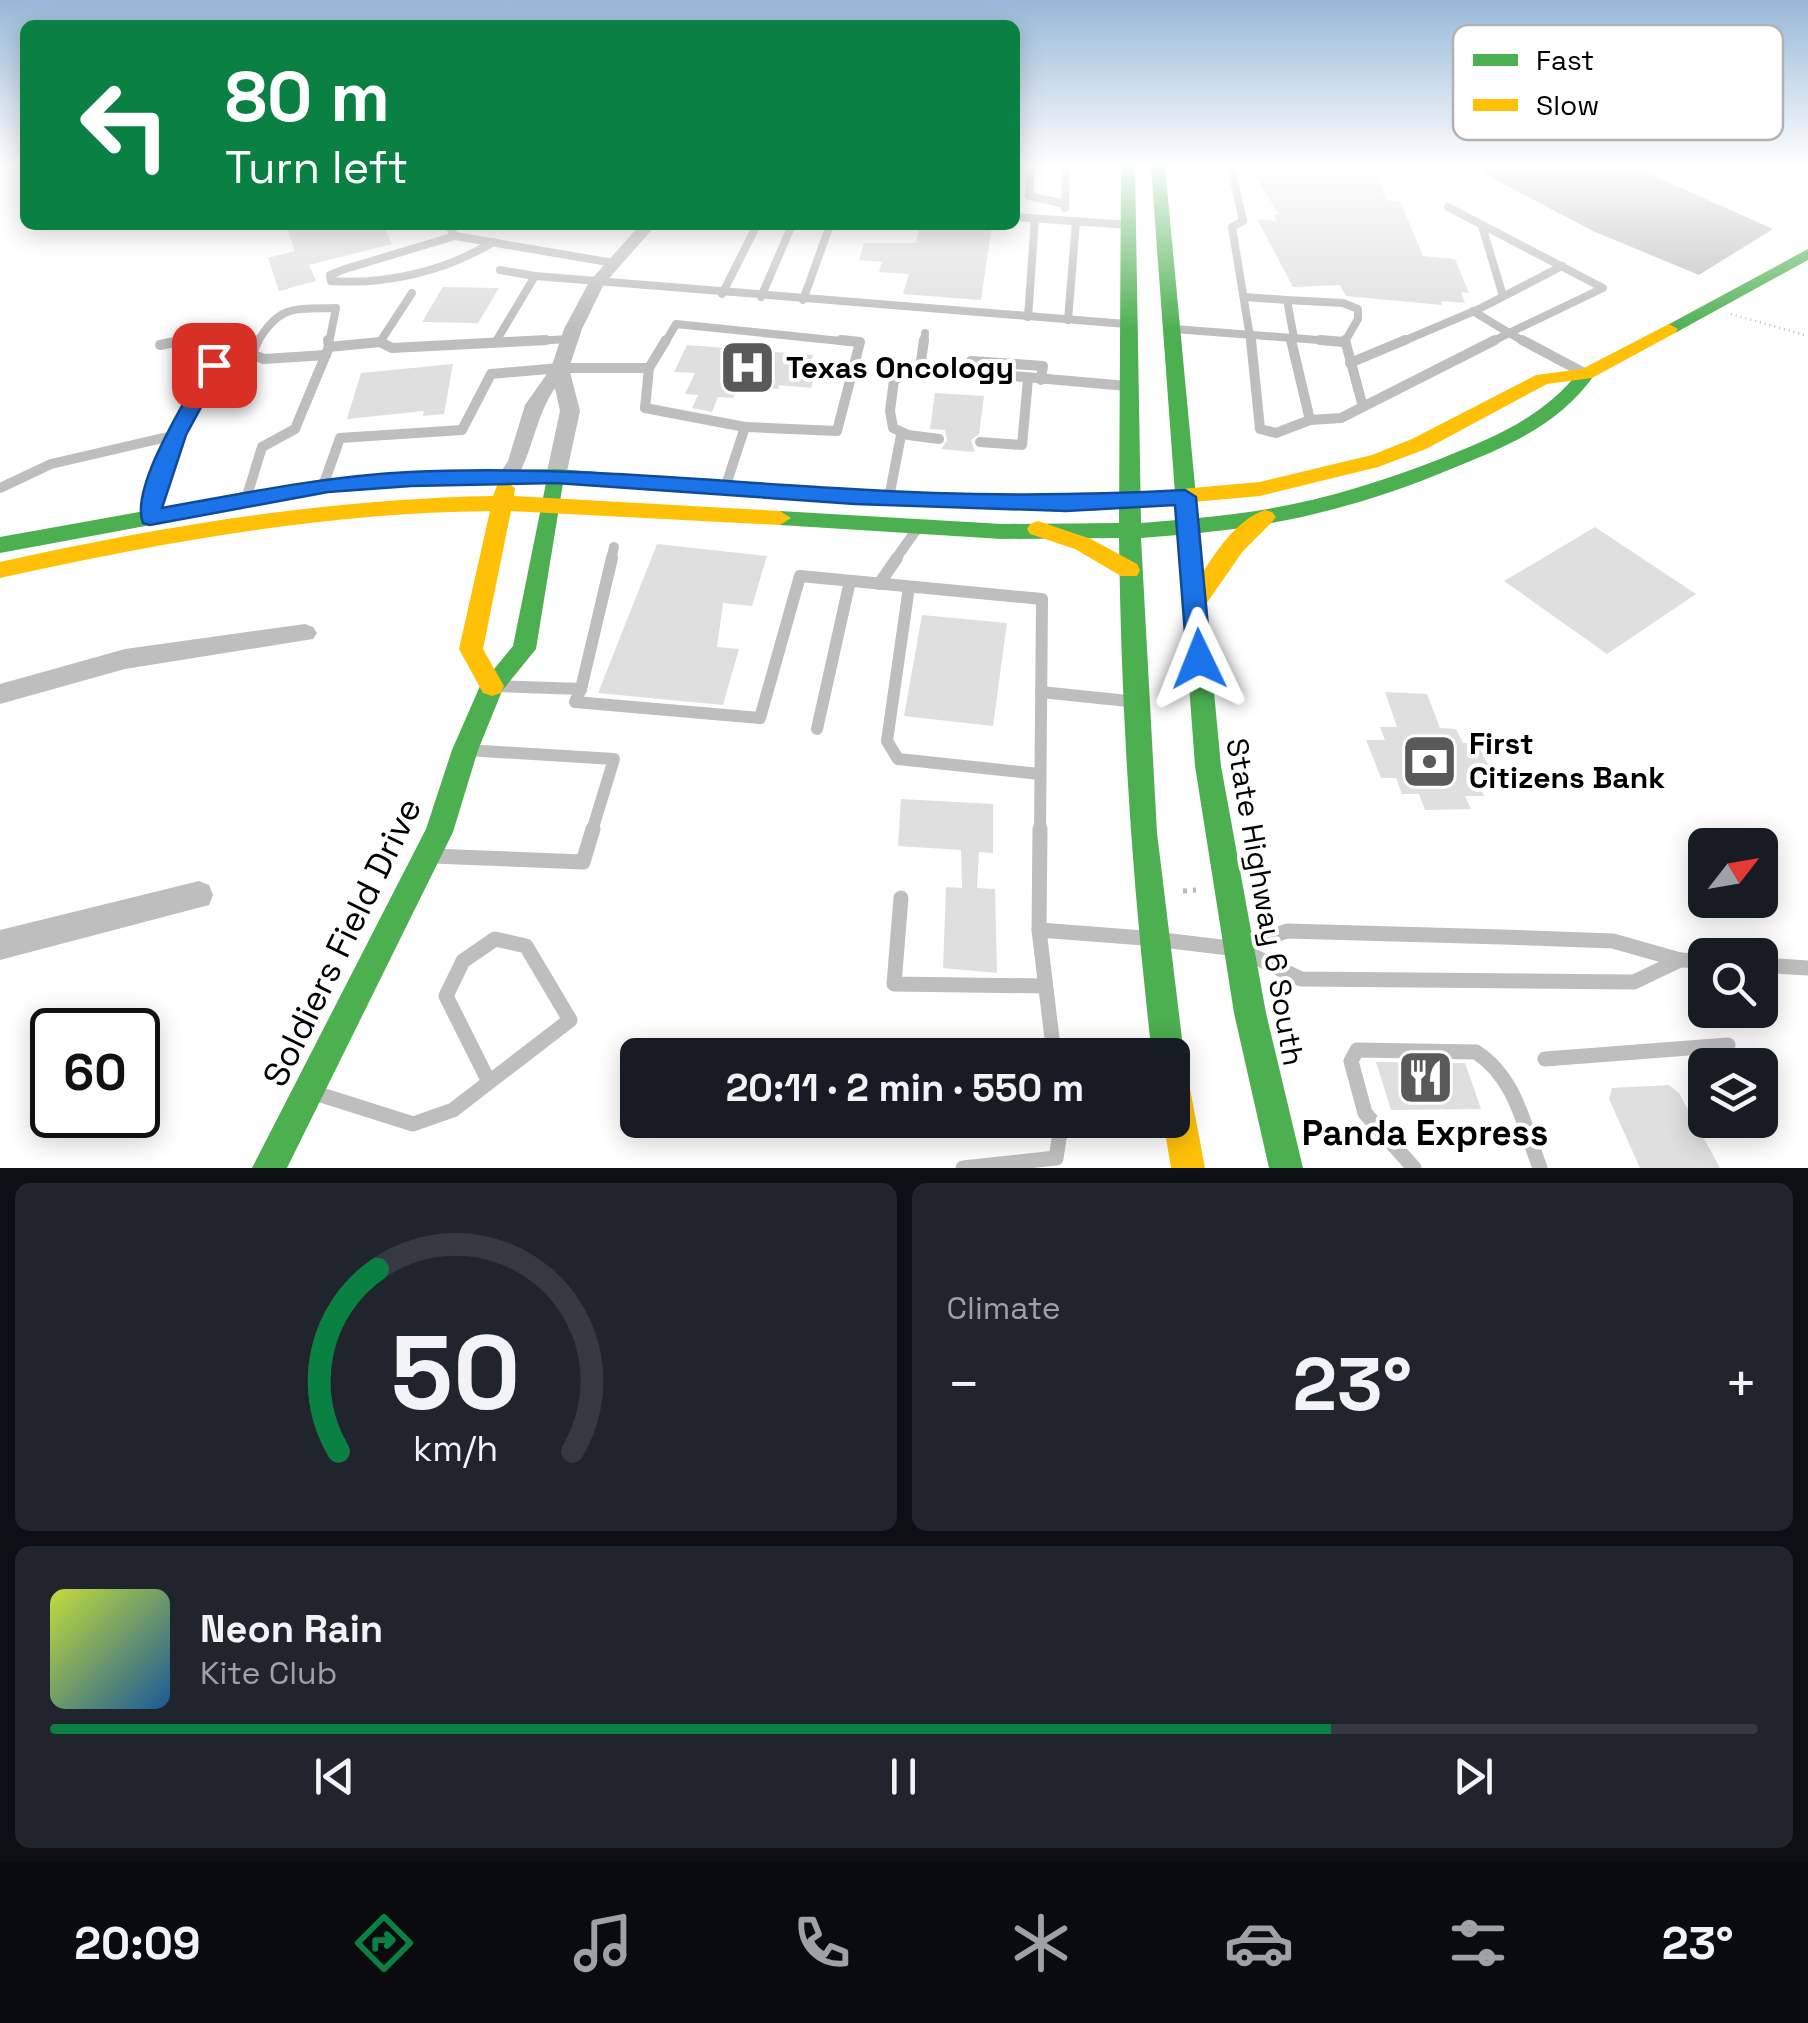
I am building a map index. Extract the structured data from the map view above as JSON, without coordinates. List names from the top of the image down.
{
  "streets": {
    "main road": ["State Highway 6 South", "Soldiers Field Drive"]
  },
  "places": {
    "hospital": ["Texas Oncology"],
    "bank": ["First Citizens Bank"],
    "restaurant": ["Panda Express"]
  },
  "legend": ["Fast", "Slow"],
  "north": "top right",
  "page": {
    "turn": ["80 m", "Turn left"],
    "limit": "60",
    "trip": "20:11 · 2 min · 550 m",
    "tile": "Climate",
    "heat": ["−", "23°", "+"],
    "song": ["Neon Rain", "Kite Club"],
    "tabs": ["20:09", "23°"],
    "gauge": ["50", "km/h"]
  }
}
